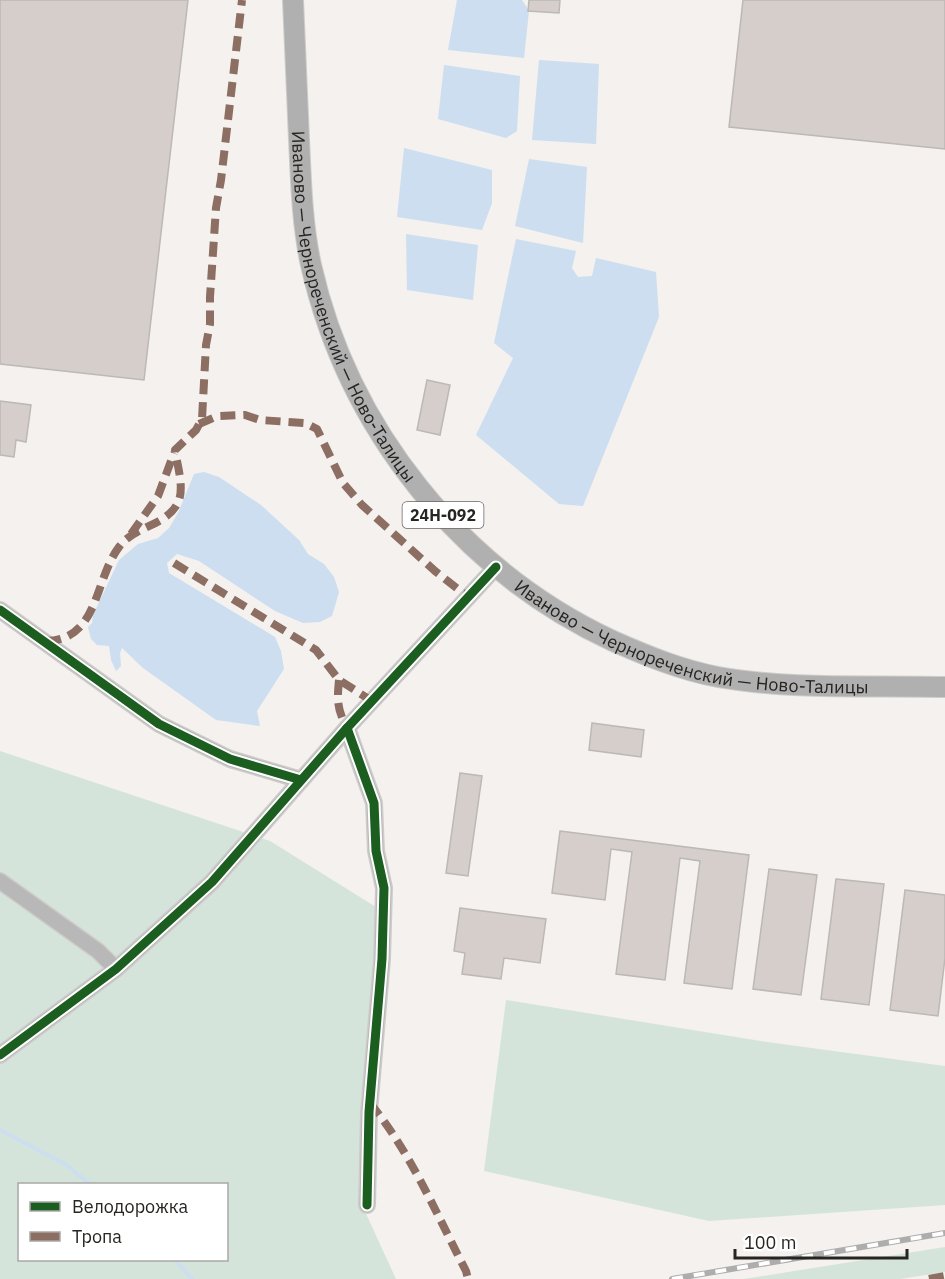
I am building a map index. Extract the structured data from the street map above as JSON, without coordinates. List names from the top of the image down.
{
  "streets": {
    "main road": ["Иваново — Чернореченский — Ново-Талицы", "24Н-092"]
  },
  "legend": ["Велодорожка", "Тропа"],
  "scale_bar": "100 m"
}
